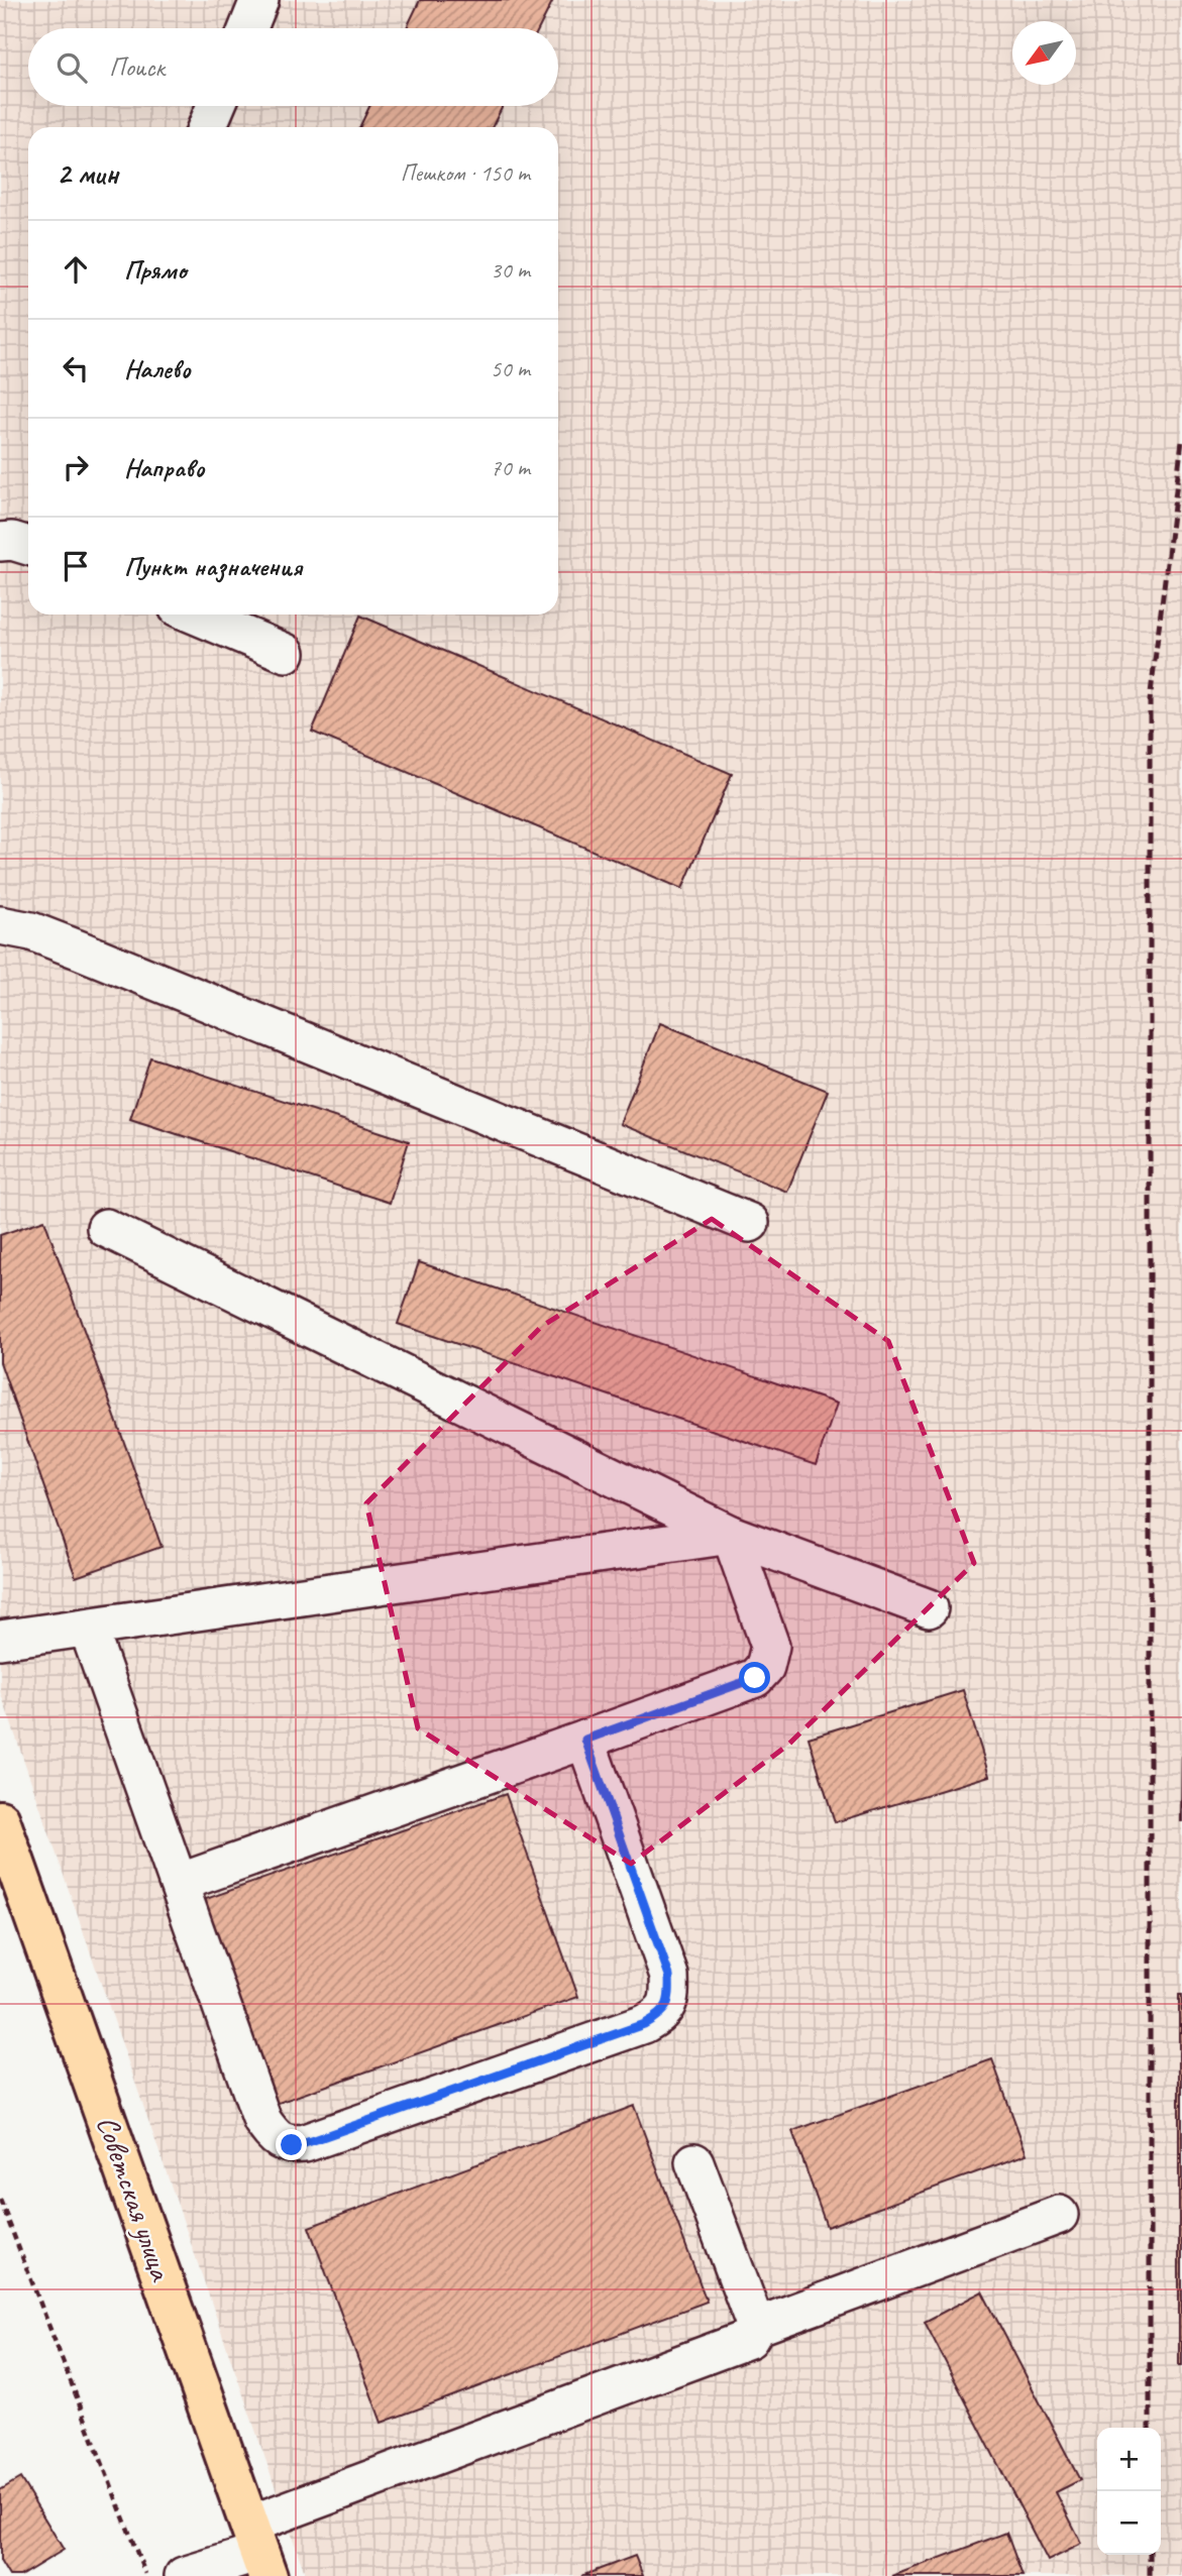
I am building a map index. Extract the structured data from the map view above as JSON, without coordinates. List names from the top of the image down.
{
  "streets": {
    "main road": ["Советская улица"]
  },
  "north": "bottom left",
  "page": {
    "search": "Поиск",
    "heading": ["2 мин", "Пешком · 150 m"],
    "list": [
      ["Прямо", "30 m"],
      ["Налево", "50 m"],
      ["Направо", "70 m"],
      "Пункт назначения"
    ],
    "map_buttons": ["+", "−"]
  }
}
